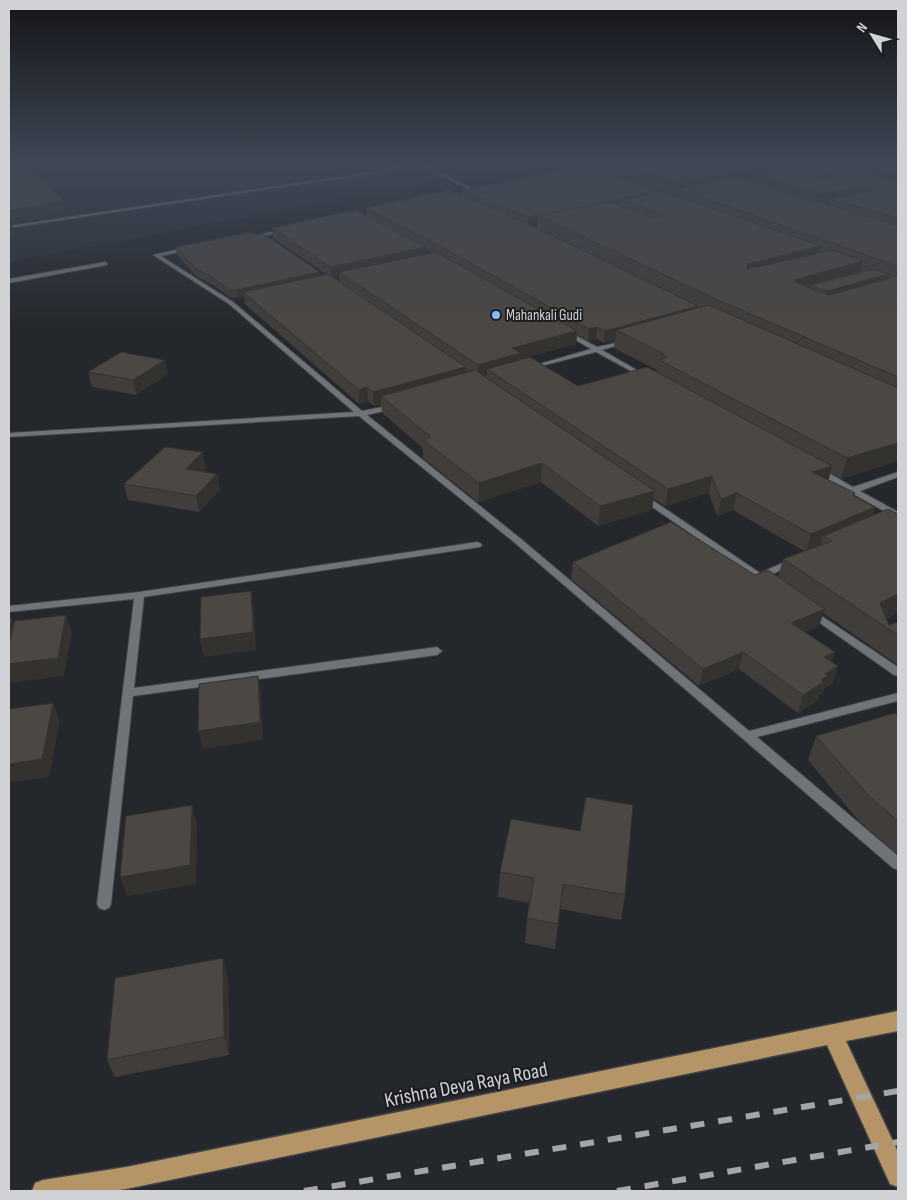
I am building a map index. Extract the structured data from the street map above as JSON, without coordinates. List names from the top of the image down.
{
  "streets": {
    "main road": ["Krishna Deva Raya Road"]
  },
  "places": ["Mahankali Gudi"],
  "north": "top left"
}
